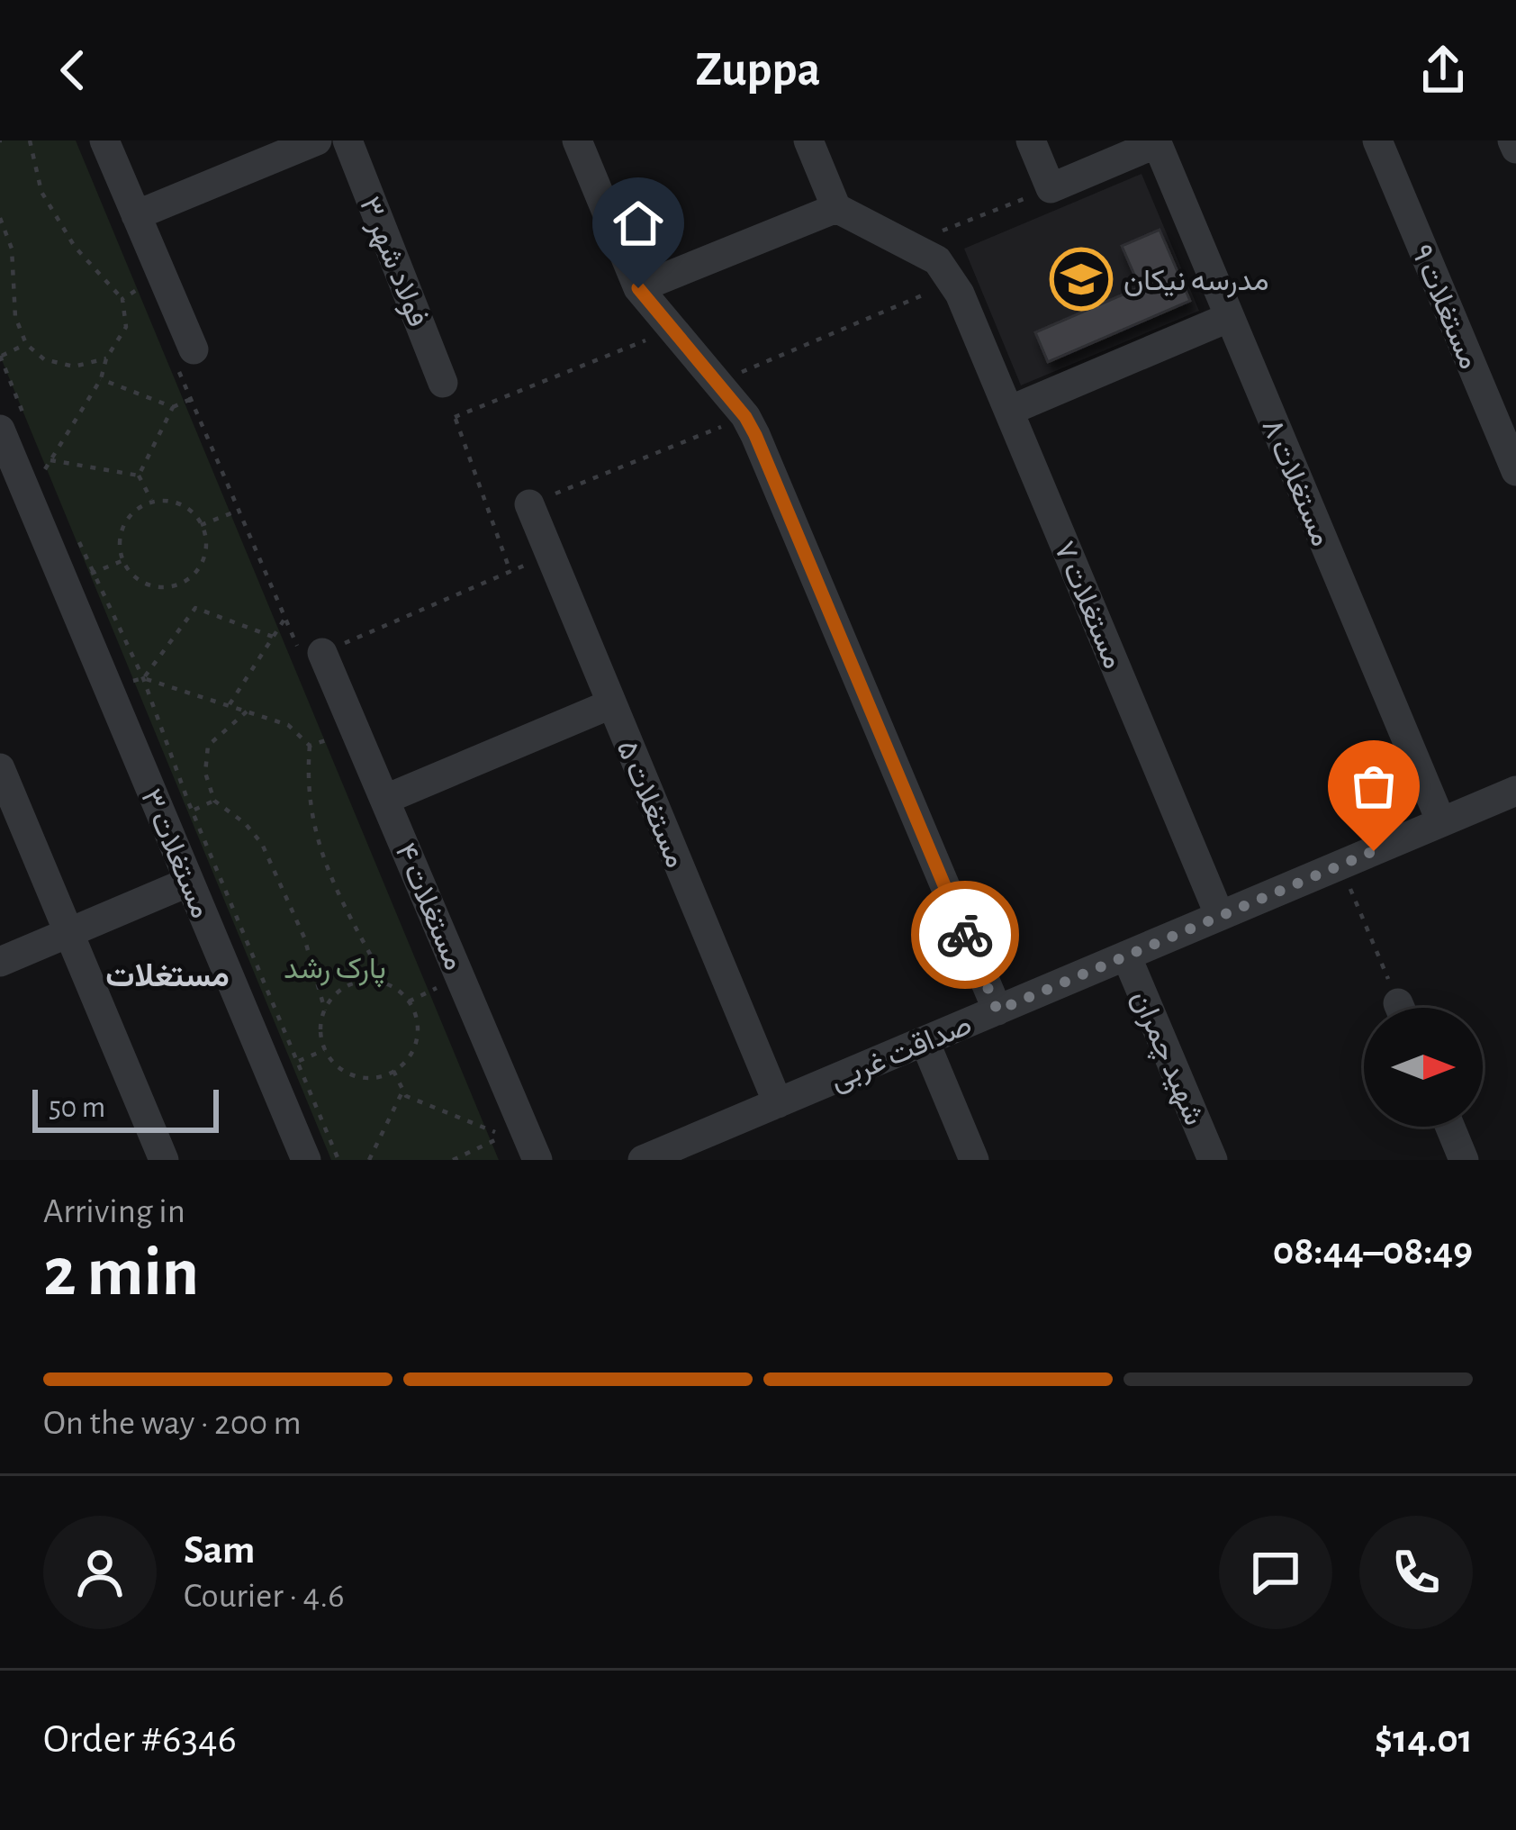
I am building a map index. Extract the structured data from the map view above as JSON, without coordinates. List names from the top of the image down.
{
  "streets": {
    "street": [
      "فولاد شهر ۳",
      "مستغلات ۹",
      "مستغلات ۸",
      "مستغلات ۷",
      "مستغلات ۵",
      "مستغلات ۳",
      "مستغلات ۴",
      "صداقت غربی",
      "شهید چمران"
    ]
  },
  "crossings": [
    ["مستغلات ۸", "صداقت غربی"],
    ["مستغلات ۷", "صداقت غربی"],
    ["مستغلات ۵", "صداقت غربی"],
    ["صداقت غربی", "شهید چمران"]
  ],
  "districts": ["مستغلات"],
  "parks": ["پارک رشد"],
  "places": {
    "school or university": ["مدرسه نیکان"]
  },
  "scale_bar": "50 m",
  "north": "right",
  "page": {
    "header": "Zuppa",
    "scale": "50 m",
    "heading": ["2 min", "Arriving in", "08:44–08:49"],
    "panel": [
      "Sam",
      "Courier · 4.6",
      "Order #6346",
      "$14.01"
    ],
    "bar": "On the way · 200 m"
  }
}
